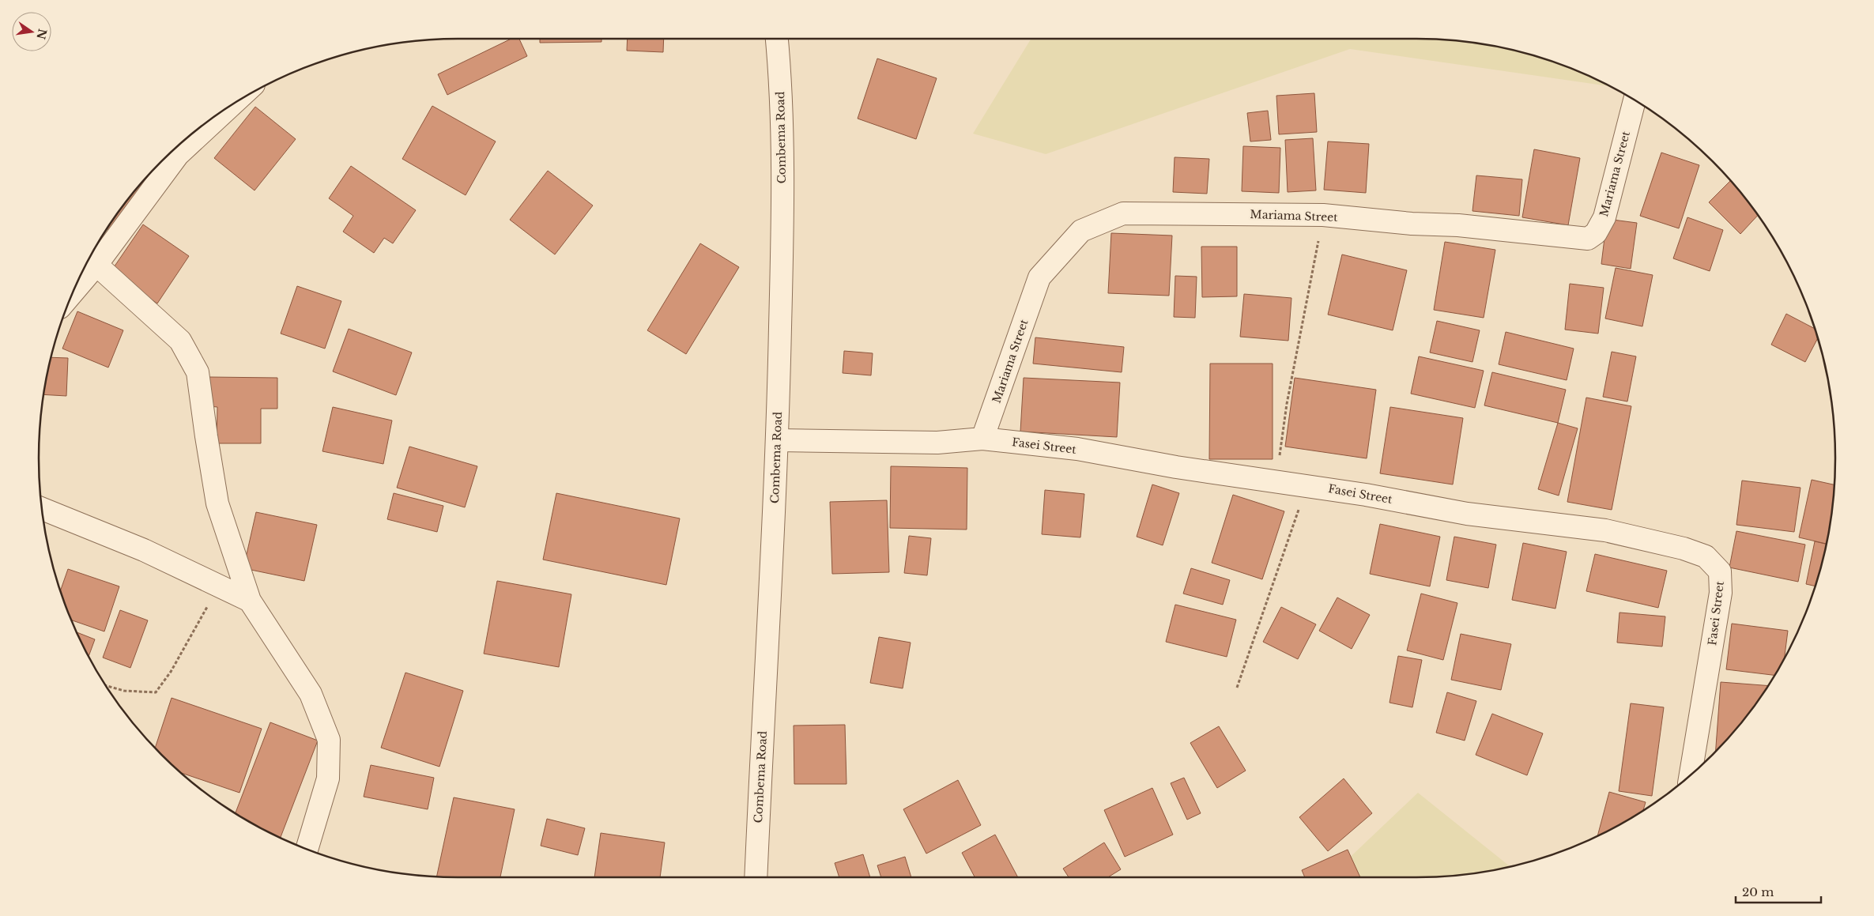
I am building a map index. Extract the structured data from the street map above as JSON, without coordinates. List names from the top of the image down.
{
  "streets": {
    "street": ["Combema Road", "Mariama Street", "Fasei Street"]
  },
  "crossings": [
    ["Combema Road", "Fasei Street"],
    ["Mariama Street", "Fasei Street"]
  ],
  "scale_bar": "20 m",
  "north": "right"
}
